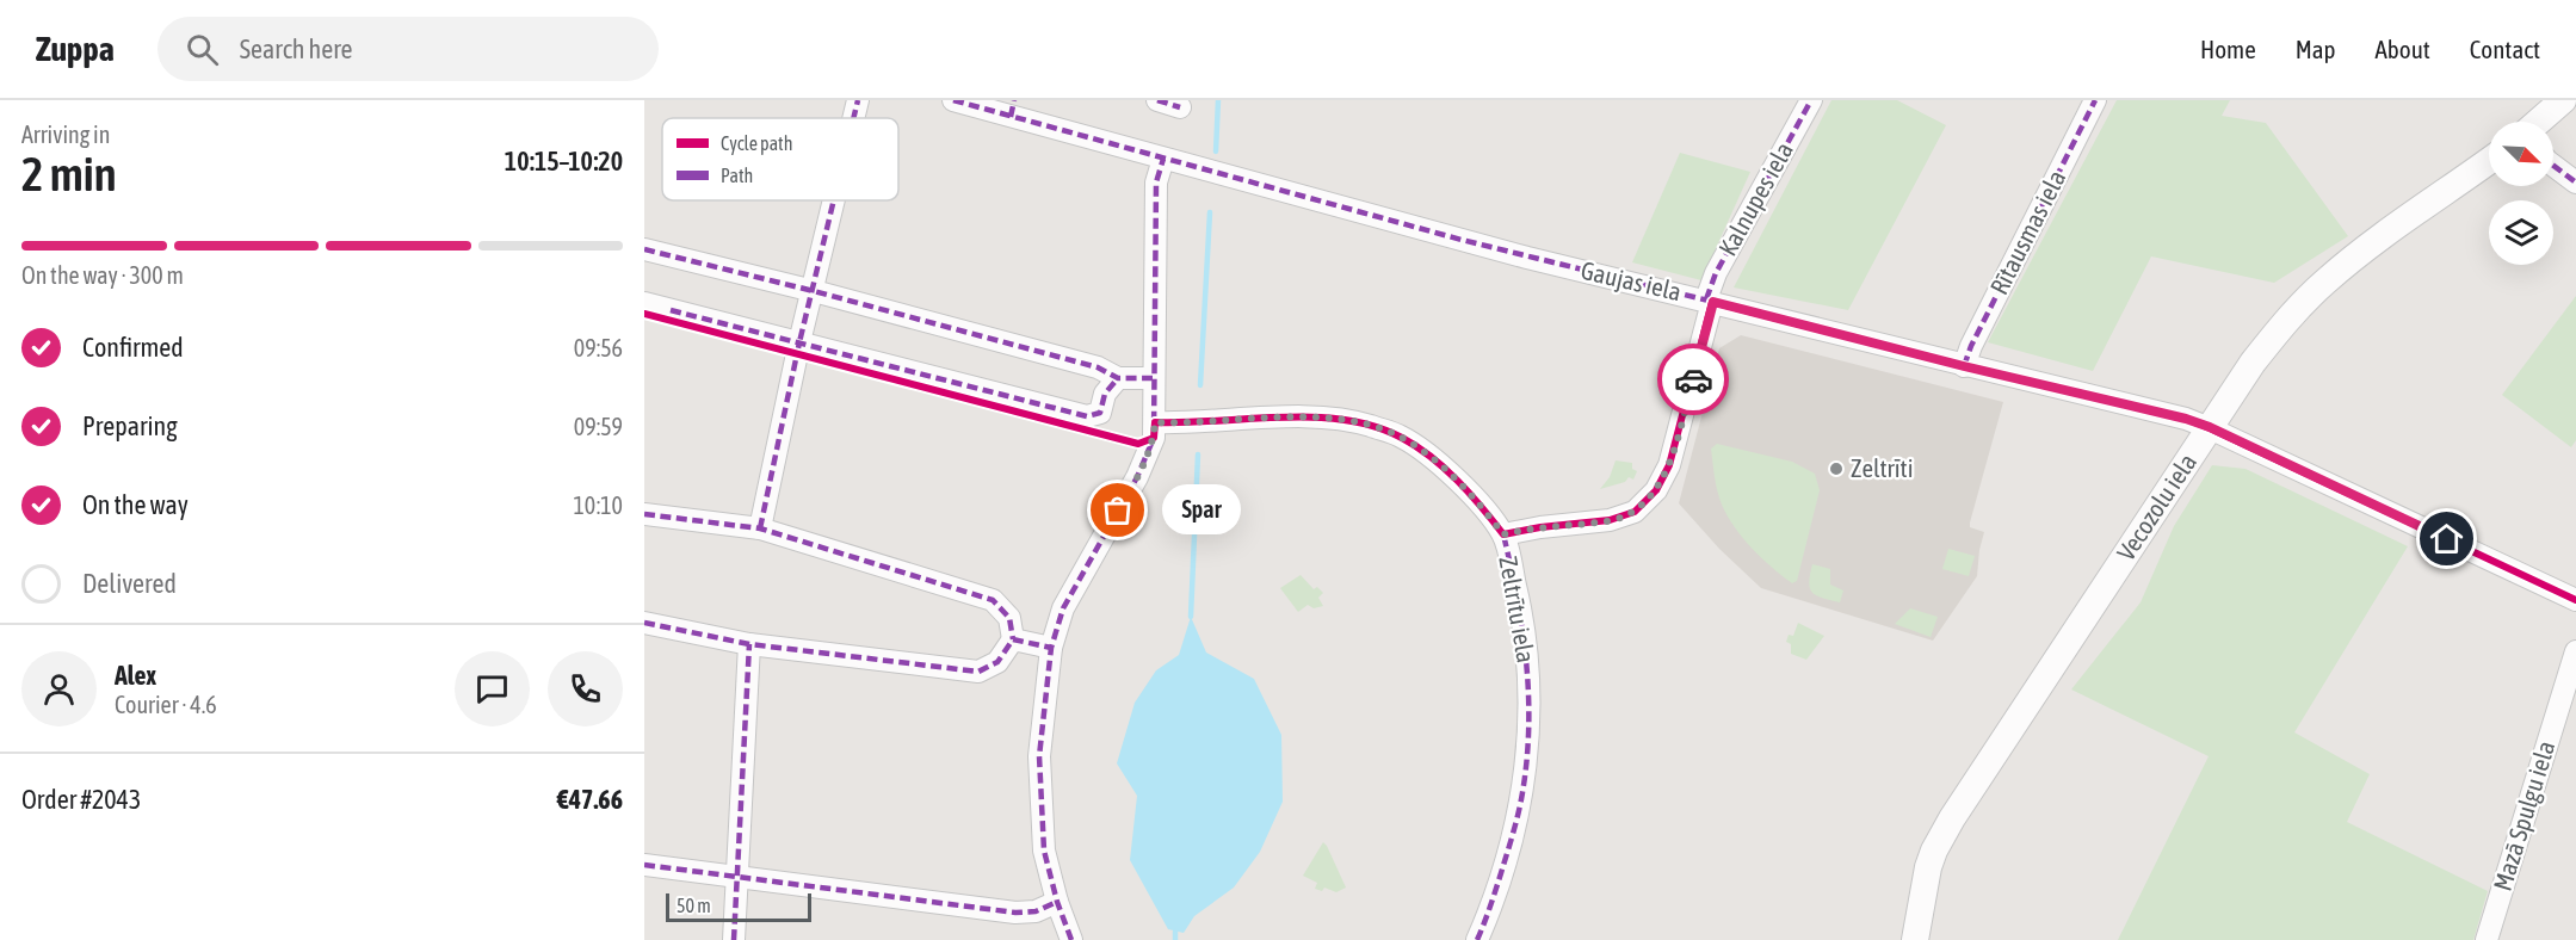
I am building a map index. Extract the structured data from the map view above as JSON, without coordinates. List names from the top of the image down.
{
  "streets": {
    "street": [
      "Kalnupes iela",
      "Rītausmas iela",
      "Gaujas iela",
      "Vecozolu iela",
      "Zeltrītu iela",
      "Mazā Spulgu iela"
    ]
  },
  "crossings": [
    ["Kalnupes iela", "Gaujas iela"],
    ["Kalnupes iela", "Zeltrītu iela"],
    ["Rītausmas iela", "Gaujas iela"],
    ["Gaujas iela", "Vecozolu iela"]
  ],
  "places": ["Zeltrīti", "Spar"],
  "legend": ["Cycle path", "Path"],
  "scale_bar": "50 m",
  "north": "bottom right",
  "page": {
    "header": "Zuppa",
    "search": "Search here",
    "nav": [
      "Home",
      "Map",
      "About",
      "Contact"
    ],
    "heading": ["2 min", "Arriving in", "10:15–10:20"],
    "panel": [
      "Alex",
      "Courier · 4.6",
      "Order #2043",
      "€47.66"
    ],
    "bar": "On the way · 300 m",
    "list": [
      ["Confirmed", "09:56"],
      ["Preparing", "09:59"],
      ["On the way", "10:10"],
      "Delivered"
    ],
    "bubble": "Spar",
    "scale": "50 m"
  }
}
